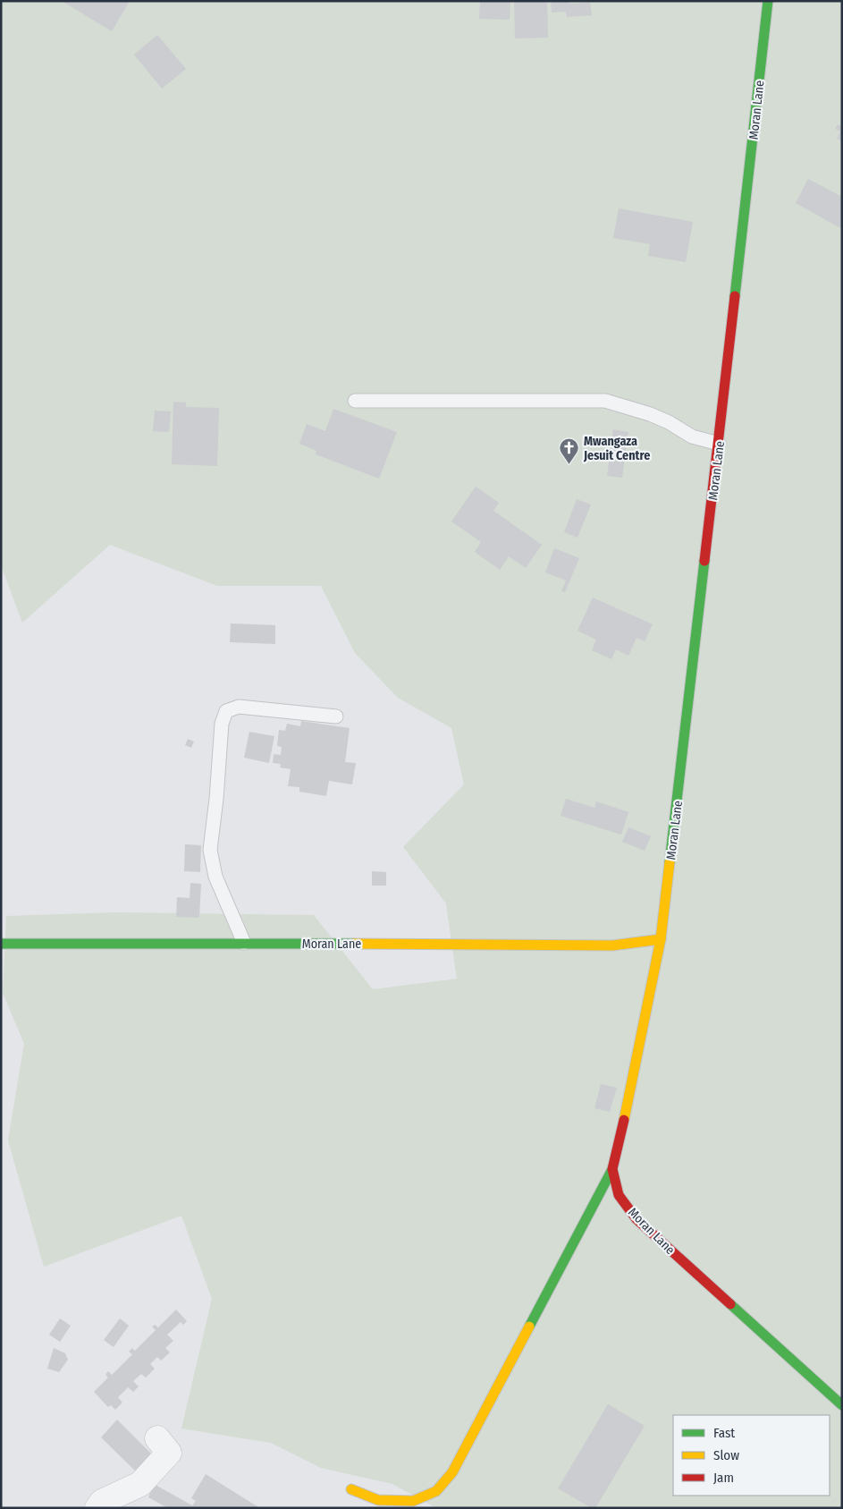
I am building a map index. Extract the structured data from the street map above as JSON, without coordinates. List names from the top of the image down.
{
  "streets": {
    "street": ["Moran Lane"]
  },
  "places": {
    "church": ["Mwangaza Jesuit Centre"]
  },
  "legend": ["Fast", "Slow", "Jam"]
}
